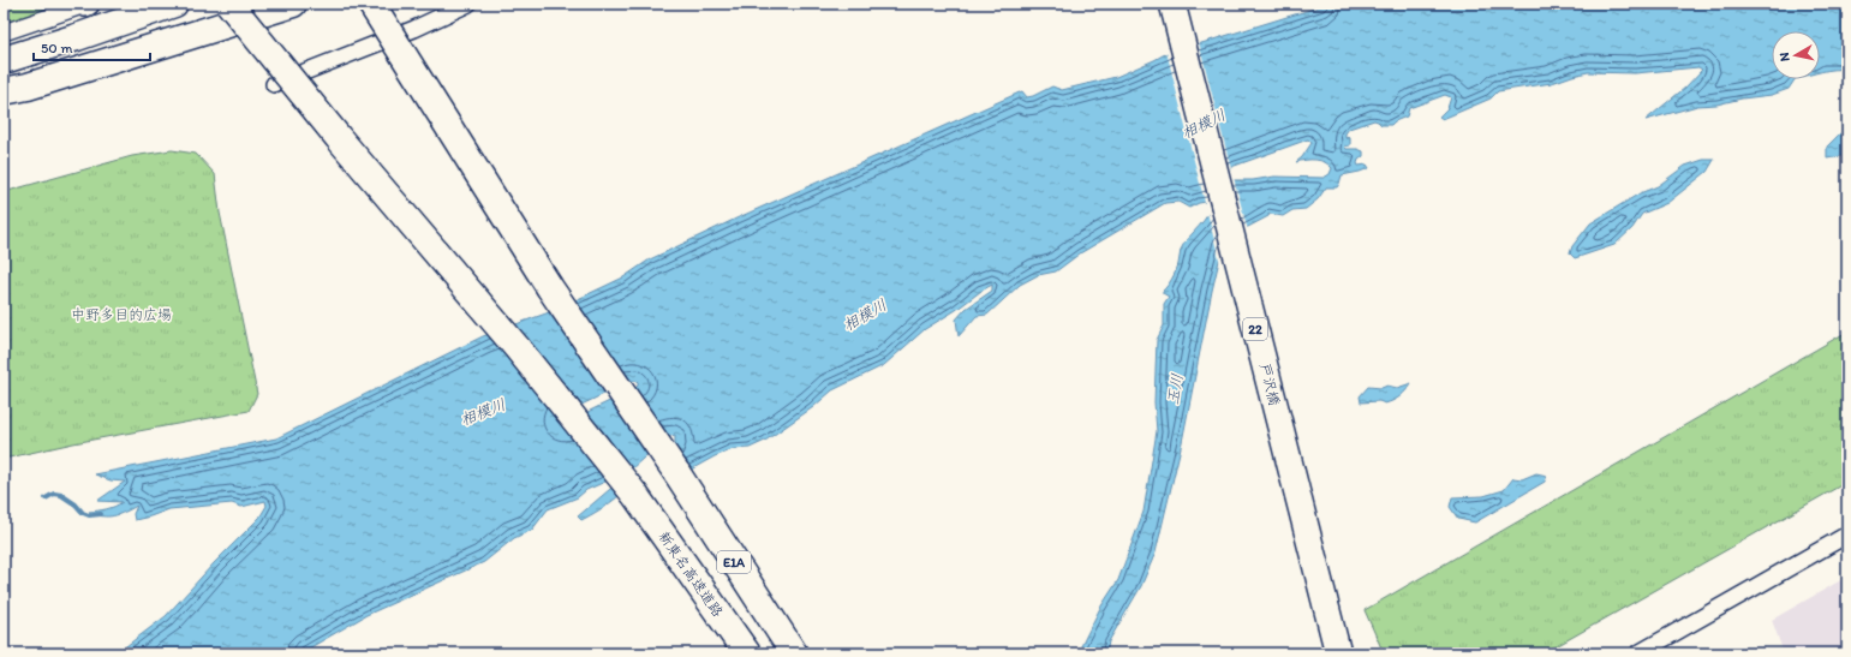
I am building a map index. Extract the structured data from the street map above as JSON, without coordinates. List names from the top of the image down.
{
  "streets": {
    "highway": ["E1A", "新東名高速道路"],
    "main road": ["22", "戸沢橋"]
  },
  "water": ["相模川", "玉川"],
  "parks": ["中野多目的広場"],
  "scale_bar": "50 m",
  "north": "left"
}
